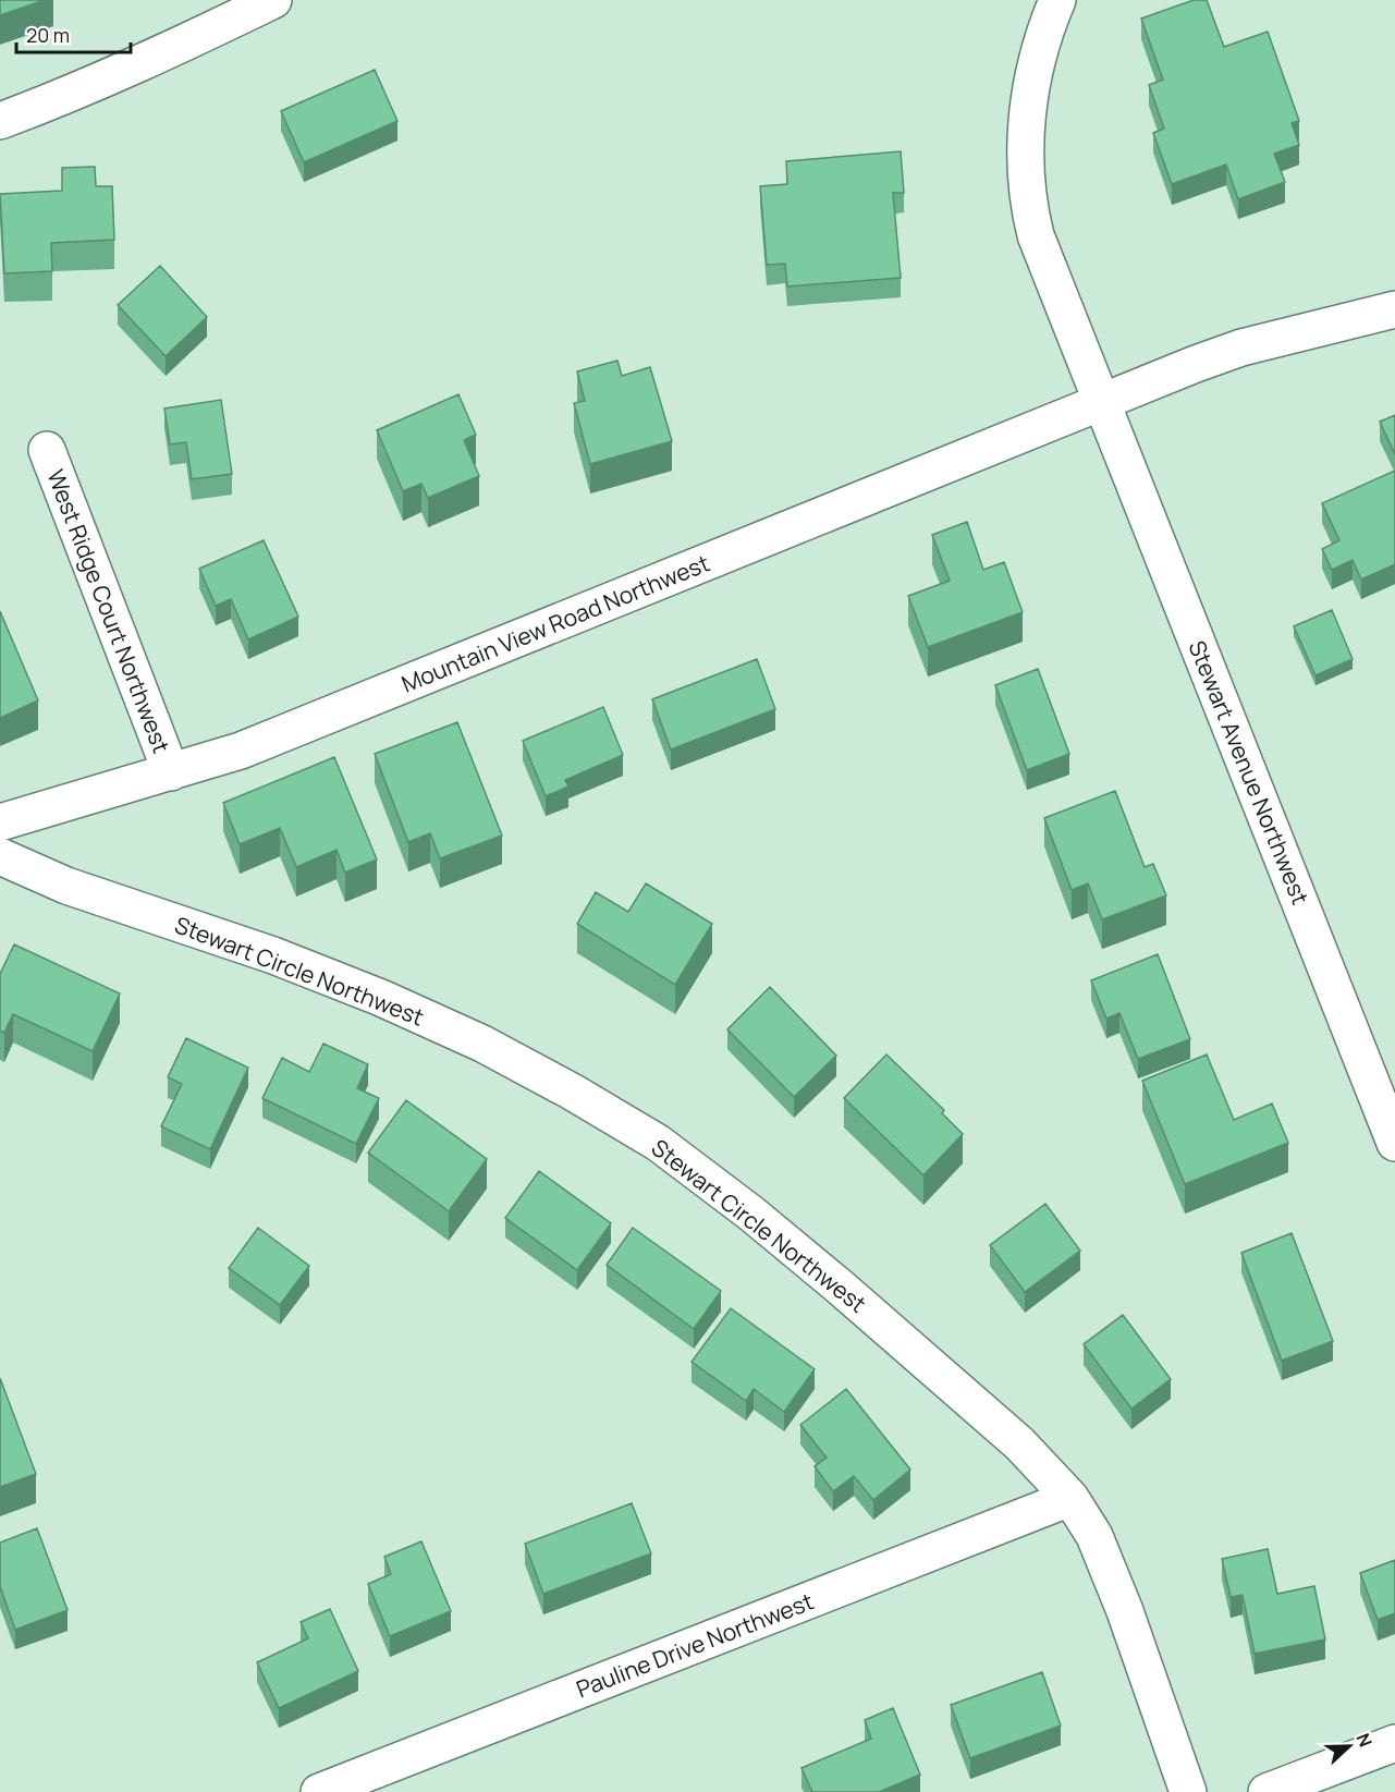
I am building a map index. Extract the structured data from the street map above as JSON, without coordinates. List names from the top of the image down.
{
  "streets": {
    "street": [
      "West Ridge Court Northwest",
      "Mountain View Road Northwest",
      "Stewart Avenue Northwest",
      "Stewart Circle Northwest",
      "Pauline Drive Northwest"
    ]
  },
  "crossings": [
    ["West Ridge Court Northwest", "Mountain View Road Northwest"],
    ["Mountain View Road Northwest", "Stewart Avenue Northwest"],
    ["Stewart Circle Northwest", "Pauline Drive Northwest"]
  ],
  "scale_bar": "20 m",
  "north": "right"
}
